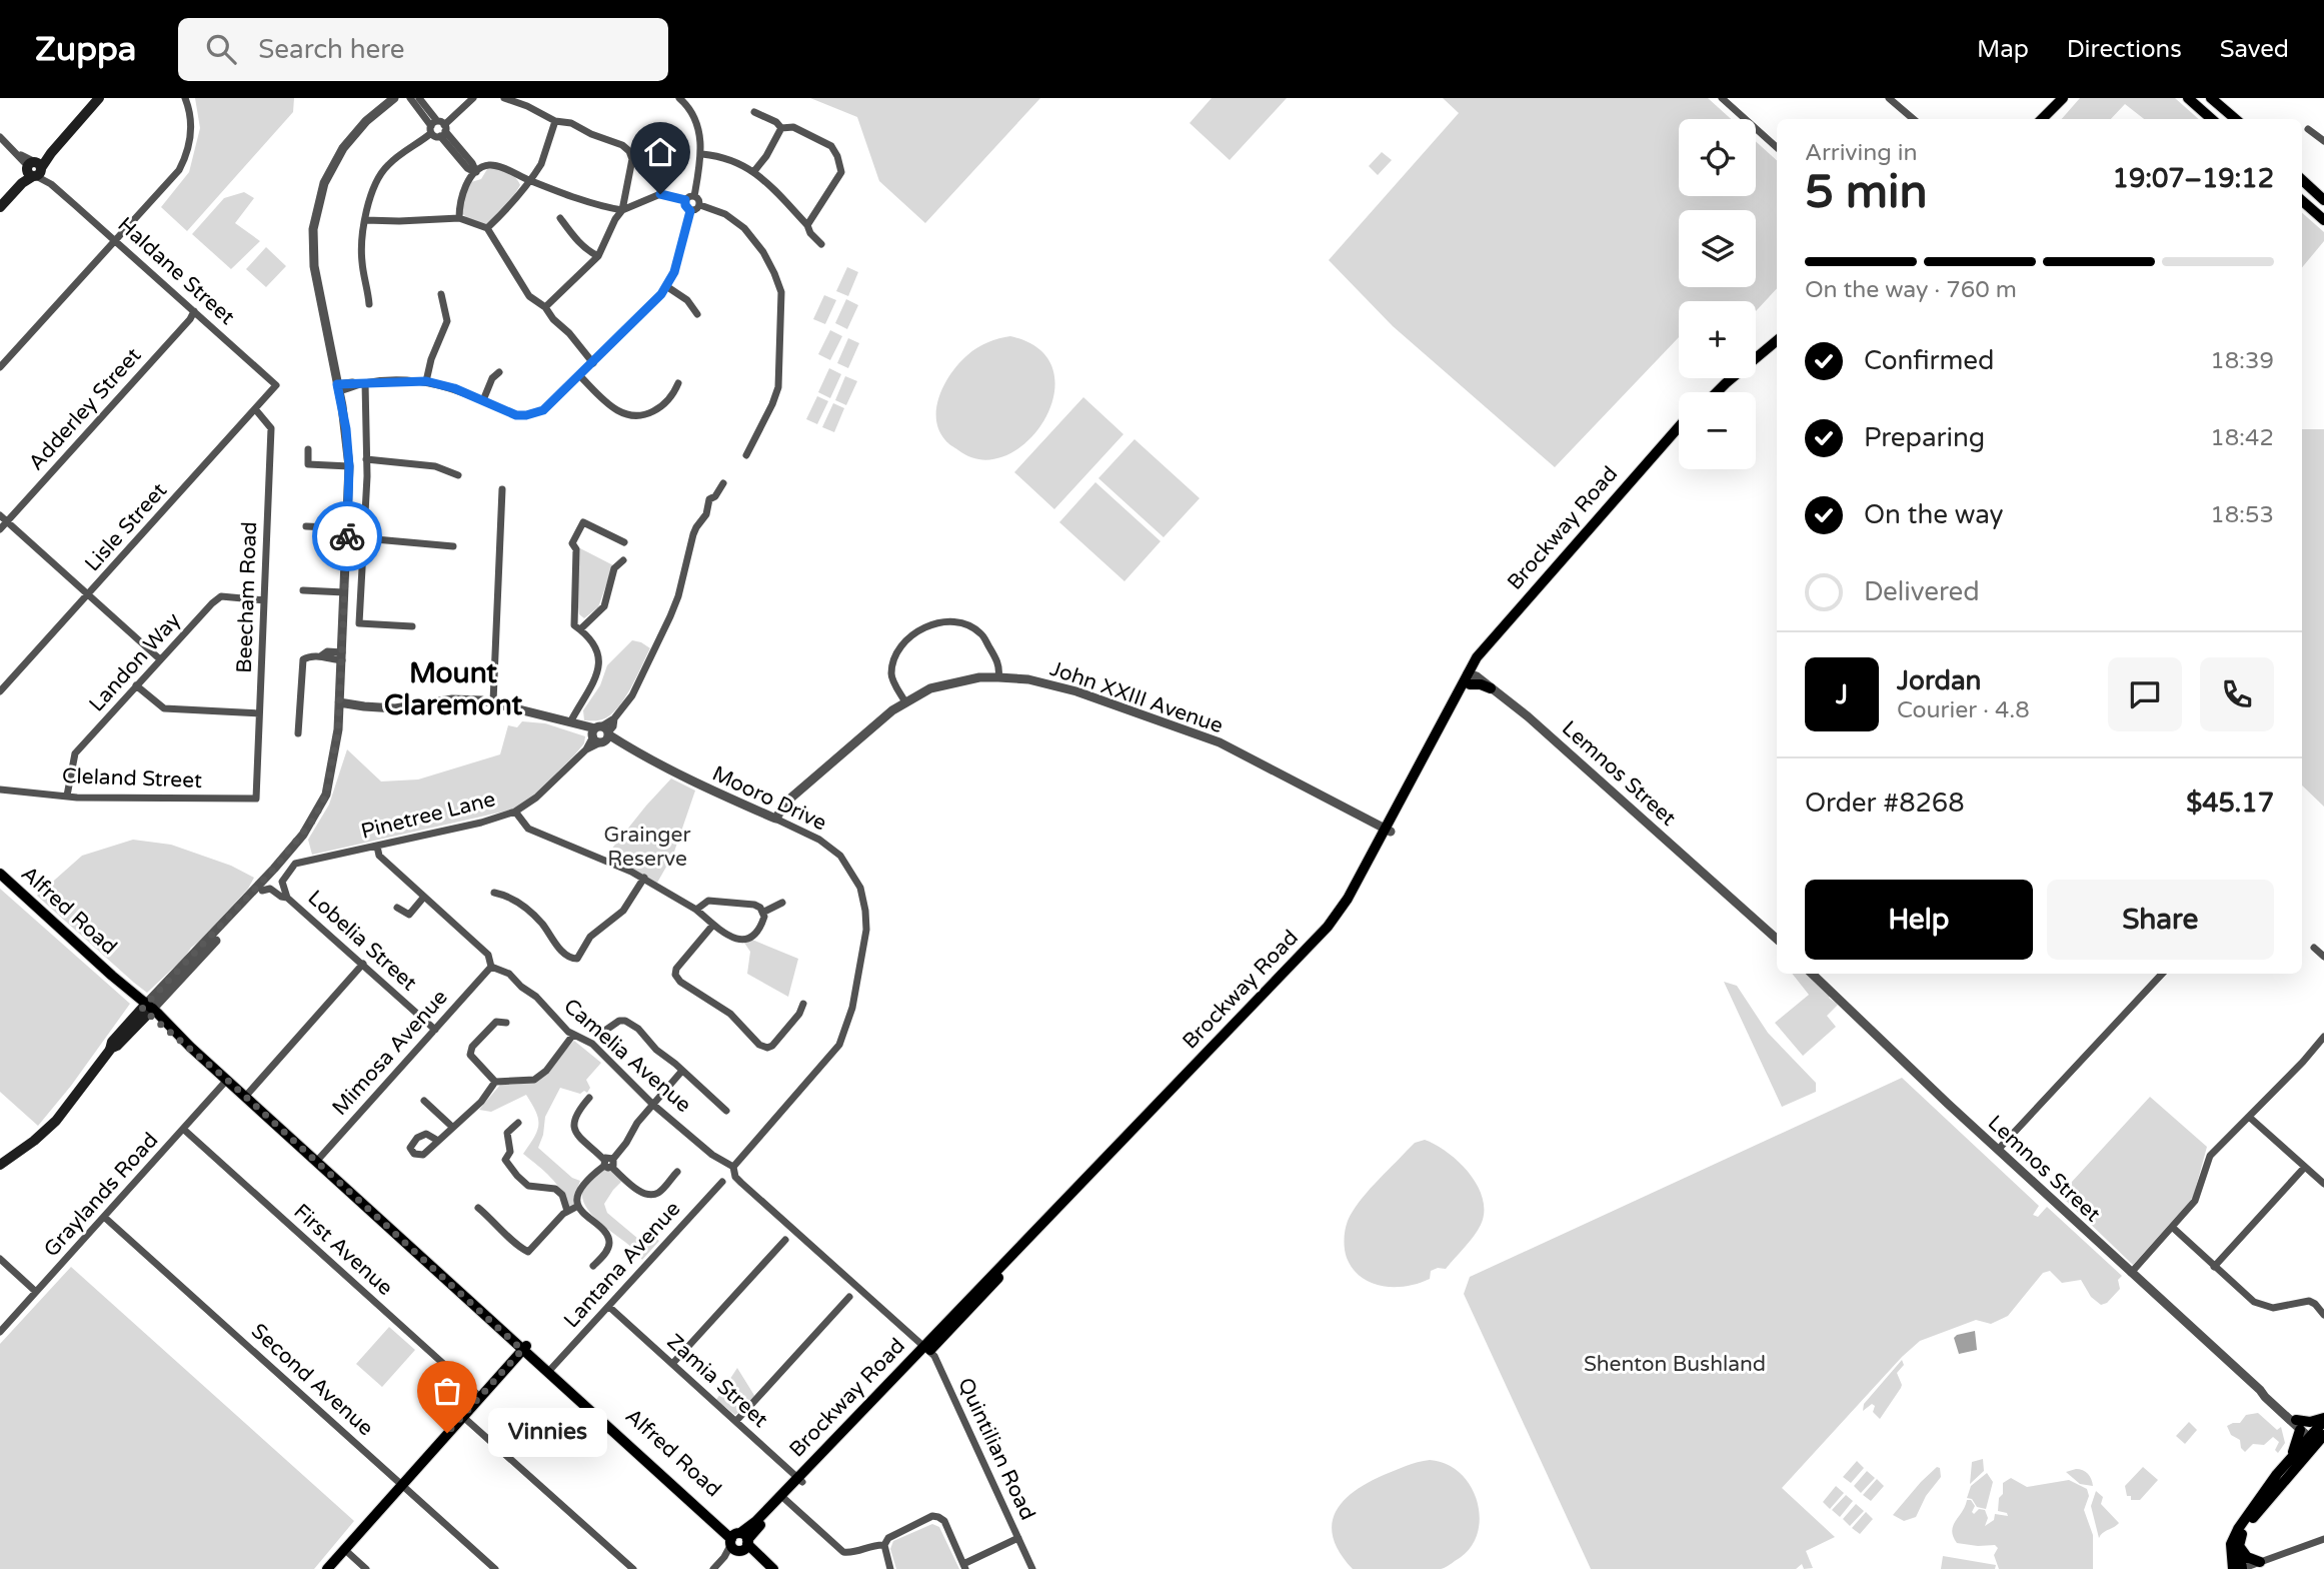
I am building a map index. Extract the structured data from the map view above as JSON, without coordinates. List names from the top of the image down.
{
  "streets": {
    "main road": ["Brockway Road", "Alfred Road"],
    "street": [
      "Haldane Street",
      "Adderley Street",
      "Lisle Street",
      "Beecham Road",
      "Landon Way",
      "John XXIII Avenue",
      "Lemnos Street",
      "Cleland Street",
      "Mooro Drive",
      "Pinetree Lane",
      "Lobelia Street",
      "Mimosa Avenue",
      "Camelia Avenue",
      "Graylands Road",
      "First Avenue",
      "Lantana Avenue",
      "Second Avenue",
      "Zamia Street",
      "Quintilian Road"
    ]
  },
  "crossings": [
    ["Haldane Street", "Adderley Street"],
    ["Haldane Street", "Lisle Street"],
    ["Lisle Street", "Beecham Road"],
    ["Brockway Road", "John XXIII Avenue"],
    ["Brockway Road", "Lemnos Street"],
    ["Brockway Road", "Alfred Road"],
    ["Brockway Road", "Camelia Avenue"],
    ["Brockway Road", "Zamia Street"],
    ["Brockway Road", "Quintilian Road"],
    ["Beecham Road", "Landon Way"],
    ["Beecham Road", "Cleland Street"],
    ["Landon Way", "Cleland Street"],
    ["John XXIII Avenue", "Mooro Drive"],
    ["Mooro Drive", "Pinetree Lane"],
    ["Mooro Drive", "Camelia Avenue"],
    ["Pinetree Lane", "Lobelia Street"],
    ["Pinetree Lane", "Camelia Avenue"],
    ["Alfred Road", "Mimosa Avenue"],
    ["Alfred Road", "Graylands Road"],
    ["Alfred Road", "Lantana Avenue"],
    ["Lobelia Street", "Mimosa Avenue"],
    ["Mimosa Avenue", "Camelia Avenue"],
    ["Camelia Avenue", "Quintilian Road"],
    ["Graylands Road", "First Avenue"],
    ["Graylands Road", "Second Avenue"],
    ["Lantana Avenue", "Zamia Street"]
  ],
  "districts": ["Mount Claremont"],
  "parks": ["Grainger Reserve", "Shenton Bushland"],
  "places": ["Vinnies"],
  "page": {
    "header": "Zuppa",
    "search": "Search here",
    "nav": ["Map", "Directions", "Saved"],
    "map_buttons": ["+", "−"],
    "heading": ["5 min", "Arriving in", "19:07–19:12"],
    "panel": [
      "Jordan",
      "Courier · 4.8",
      "Order #8268",
      "$45.17"
    ],
    "bar": "On the way · 760 m",
    "list": [
      ["Confirmed", "18:39"],
      ["Preparing", "18:42"],
      ["On the way", "18:53"],
      "Delivered"
    ],
    "round": "J",
    "buttons": ["Help", "Share"],
    "bubble": "Vinnies"
  }
}
